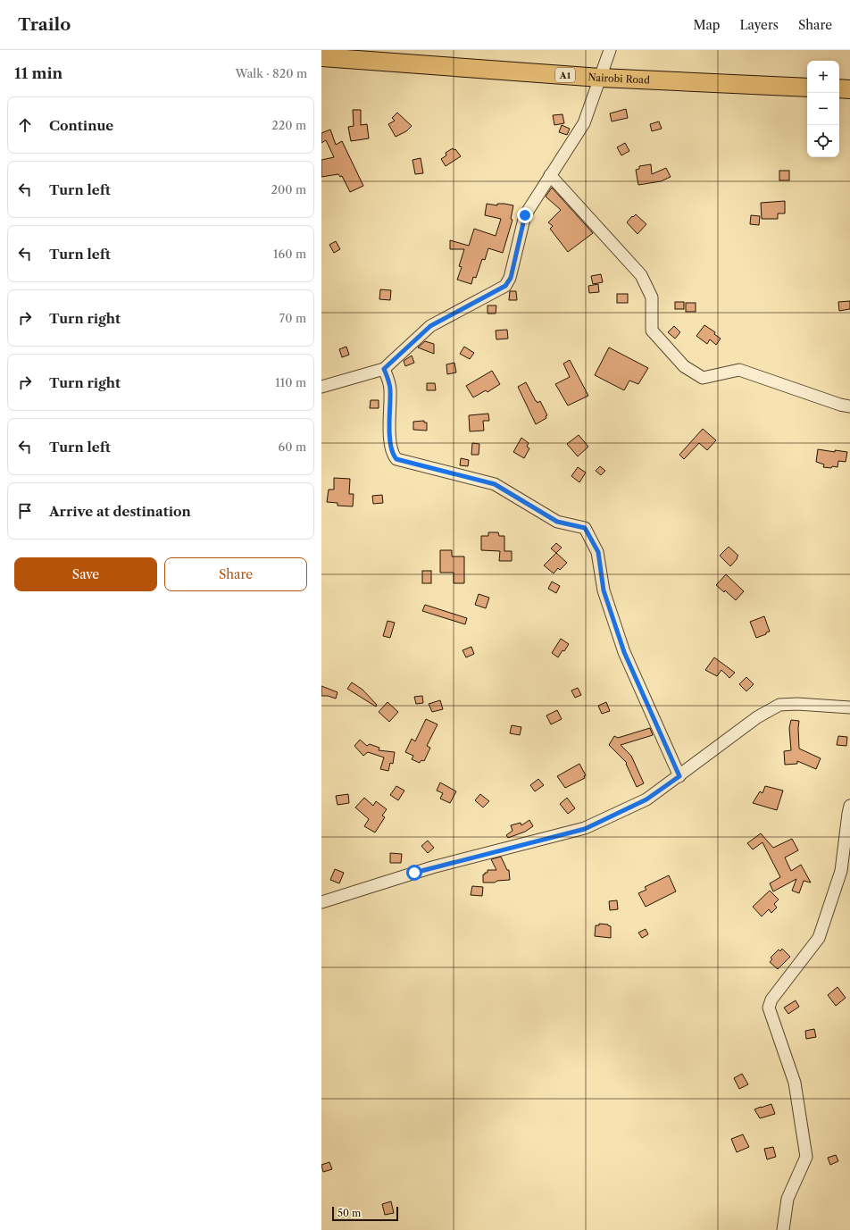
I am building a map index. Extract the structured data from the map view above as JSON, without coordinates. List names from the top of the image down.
{
  "streets": {
    "highway": ["A1", "Nairobi Road"]
  },
  "scale_bar": "50 m",
  "page": {
    "header": "Trailo",
    "nav": ["Map", "Layers", "Share"],
    "heading": ["11 min", "Walk · 820 m"],
    "map_buttons": ["+", "−"],
    "list": [
      ["Continue", "220 m"],
      ["Turn left", "200 m"],
      ["Turn left", "160 m"],
      ["Turn right", "70 m"],
      ["Turn right", "110 m"],
      ["Turn left", "60 m"],
      "Arrive at destination"
    ],
    "buttons": ["Save", "Share"],
    "scale": "50 m"
  }
}
